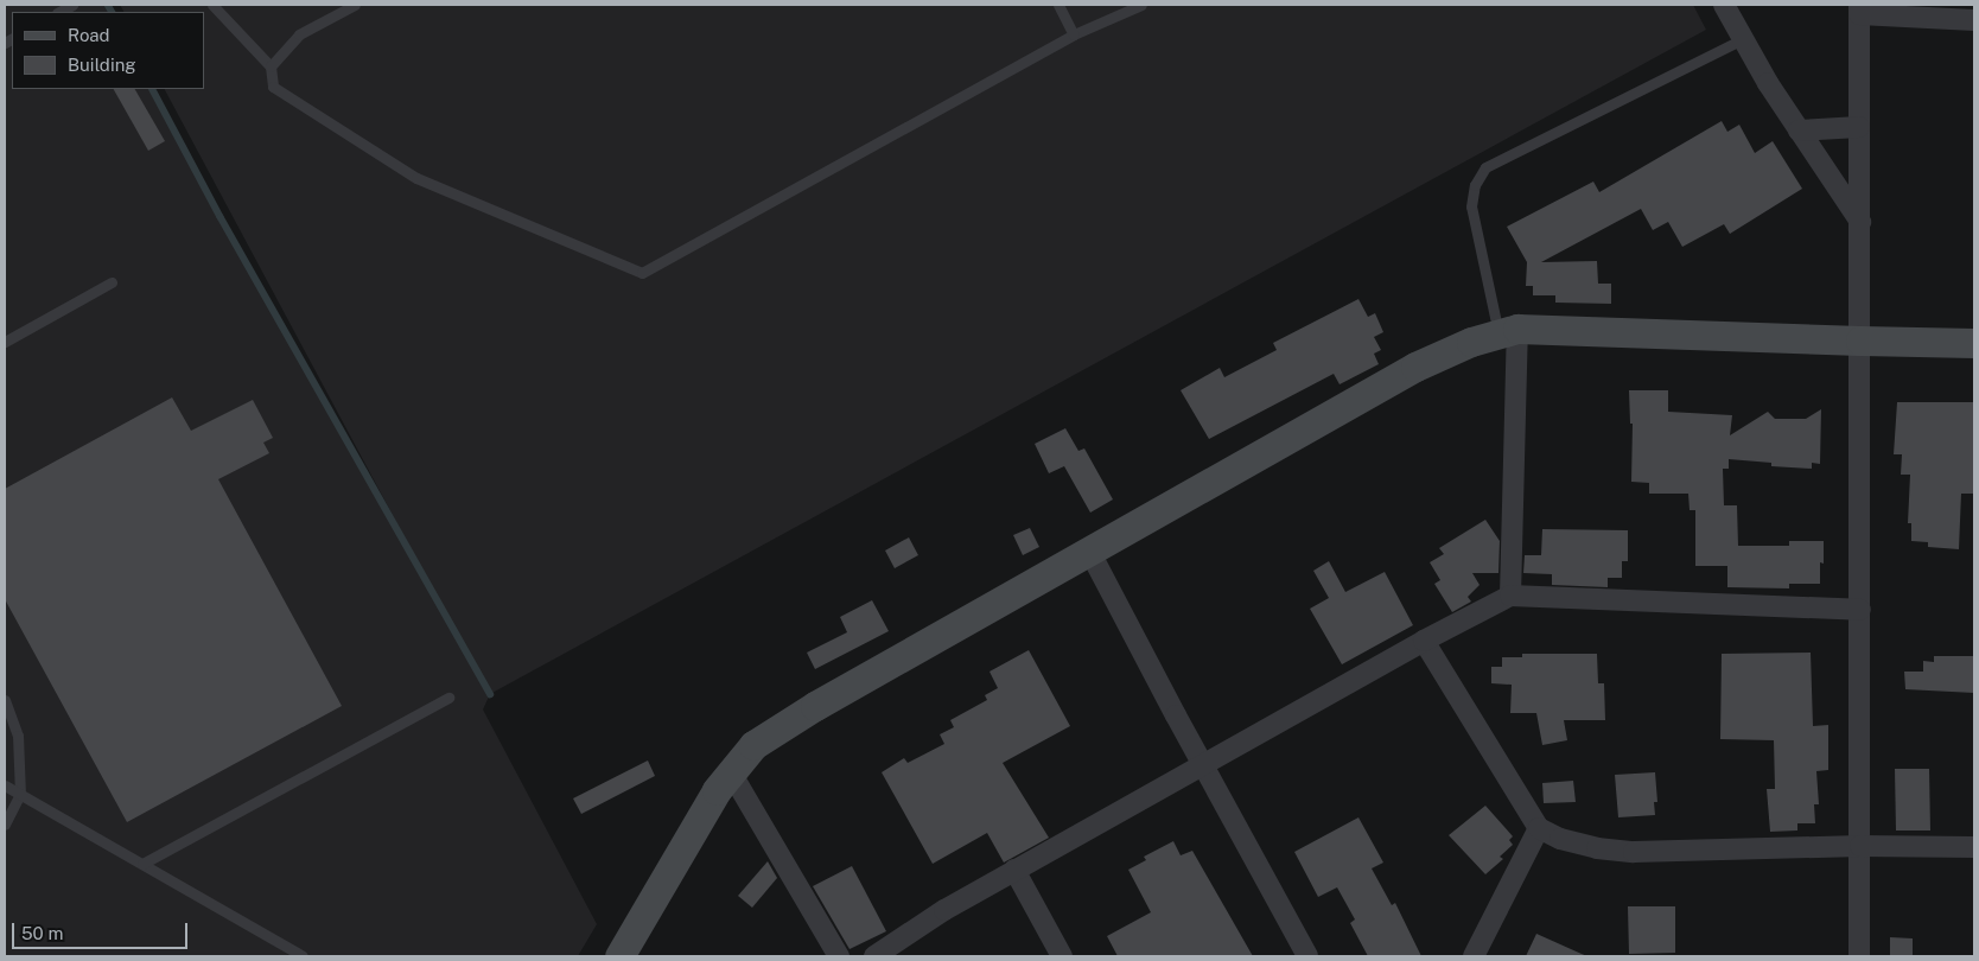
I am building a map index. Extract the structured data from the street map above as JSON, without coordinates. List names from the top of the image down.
{
  "legend": ["Road", "Building"],
  "scale_bar": "50 m"
}
